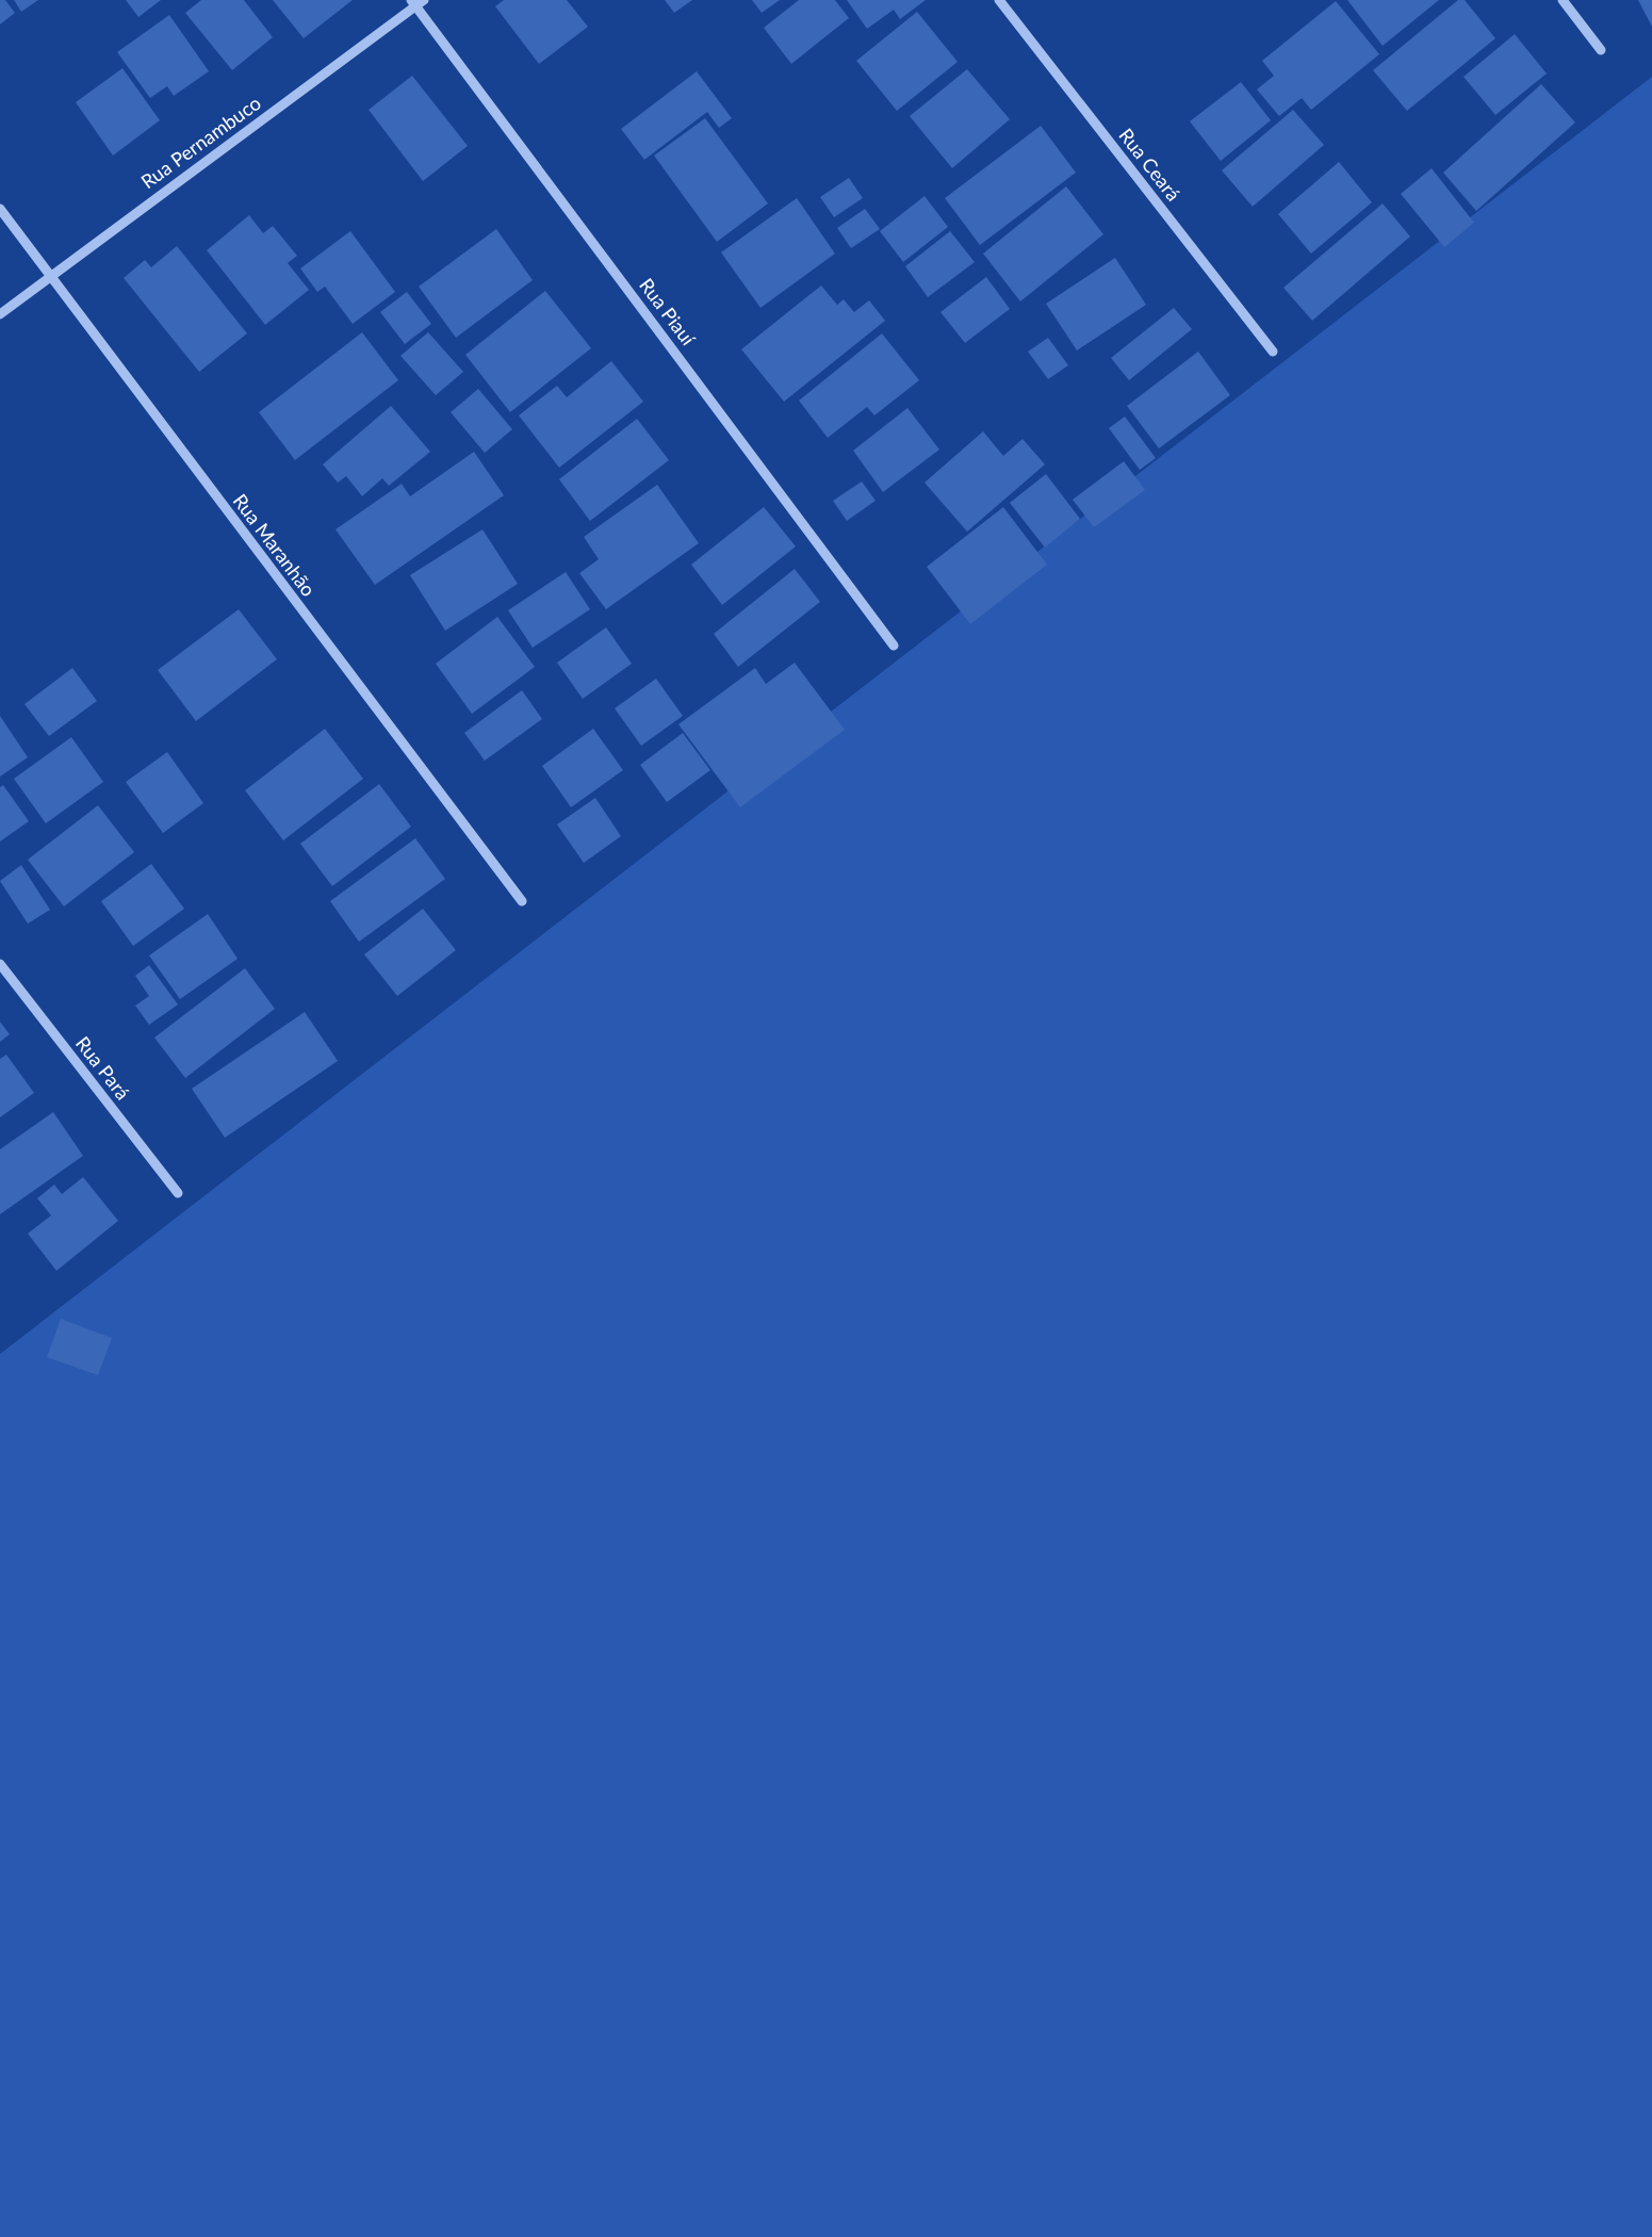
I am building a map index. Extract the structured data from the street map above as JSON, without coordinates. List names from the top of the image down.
{
  "streets": {
    "street": [
      "Rua Pernambuco",
      "Rua Ceará",
      "Rua Piauí",
      "Rua Maranhão",
      "Rua Pará"
    ]
  },
  "crossings": [
    ["Rua Pernambuco", "Rua Piauí"],
    ["Rua Pernambuco", "Rua Maranhão"]
  ]
}
